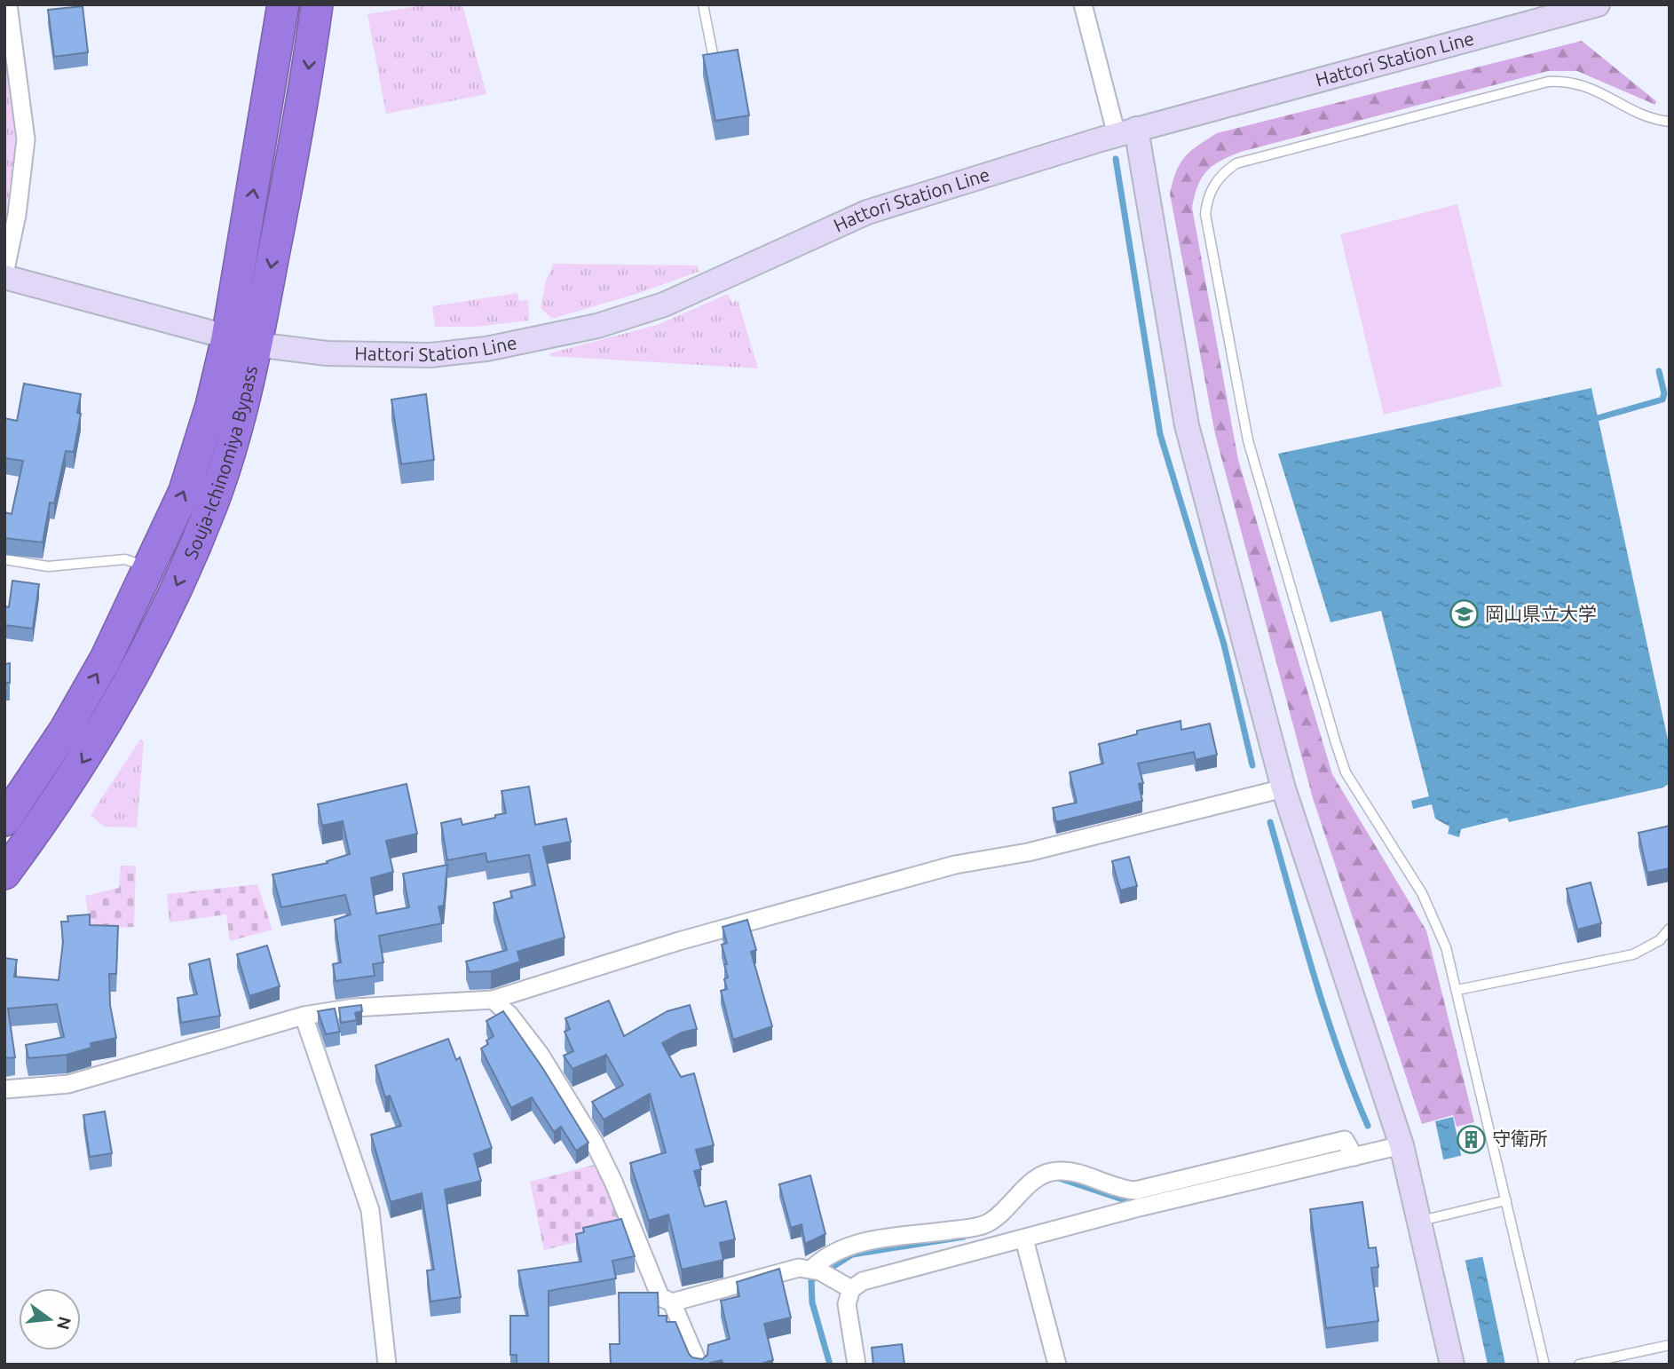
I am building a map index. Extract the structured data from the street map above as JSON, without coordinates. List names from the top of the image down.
{
  "streets": {
    "highway": ["Souja-Ichinomiya Bypass"],
    "street": ["Hattori Station Line"]
  },
  "crossings": [
    ["Hattori Station Line", "Souja-Ichinomiya Bypass"]
  ],
  "places": {
    "school or university": ["岡山県立大学"],
    "building": ["守衛所"]
  },
  "north": "right"
}
